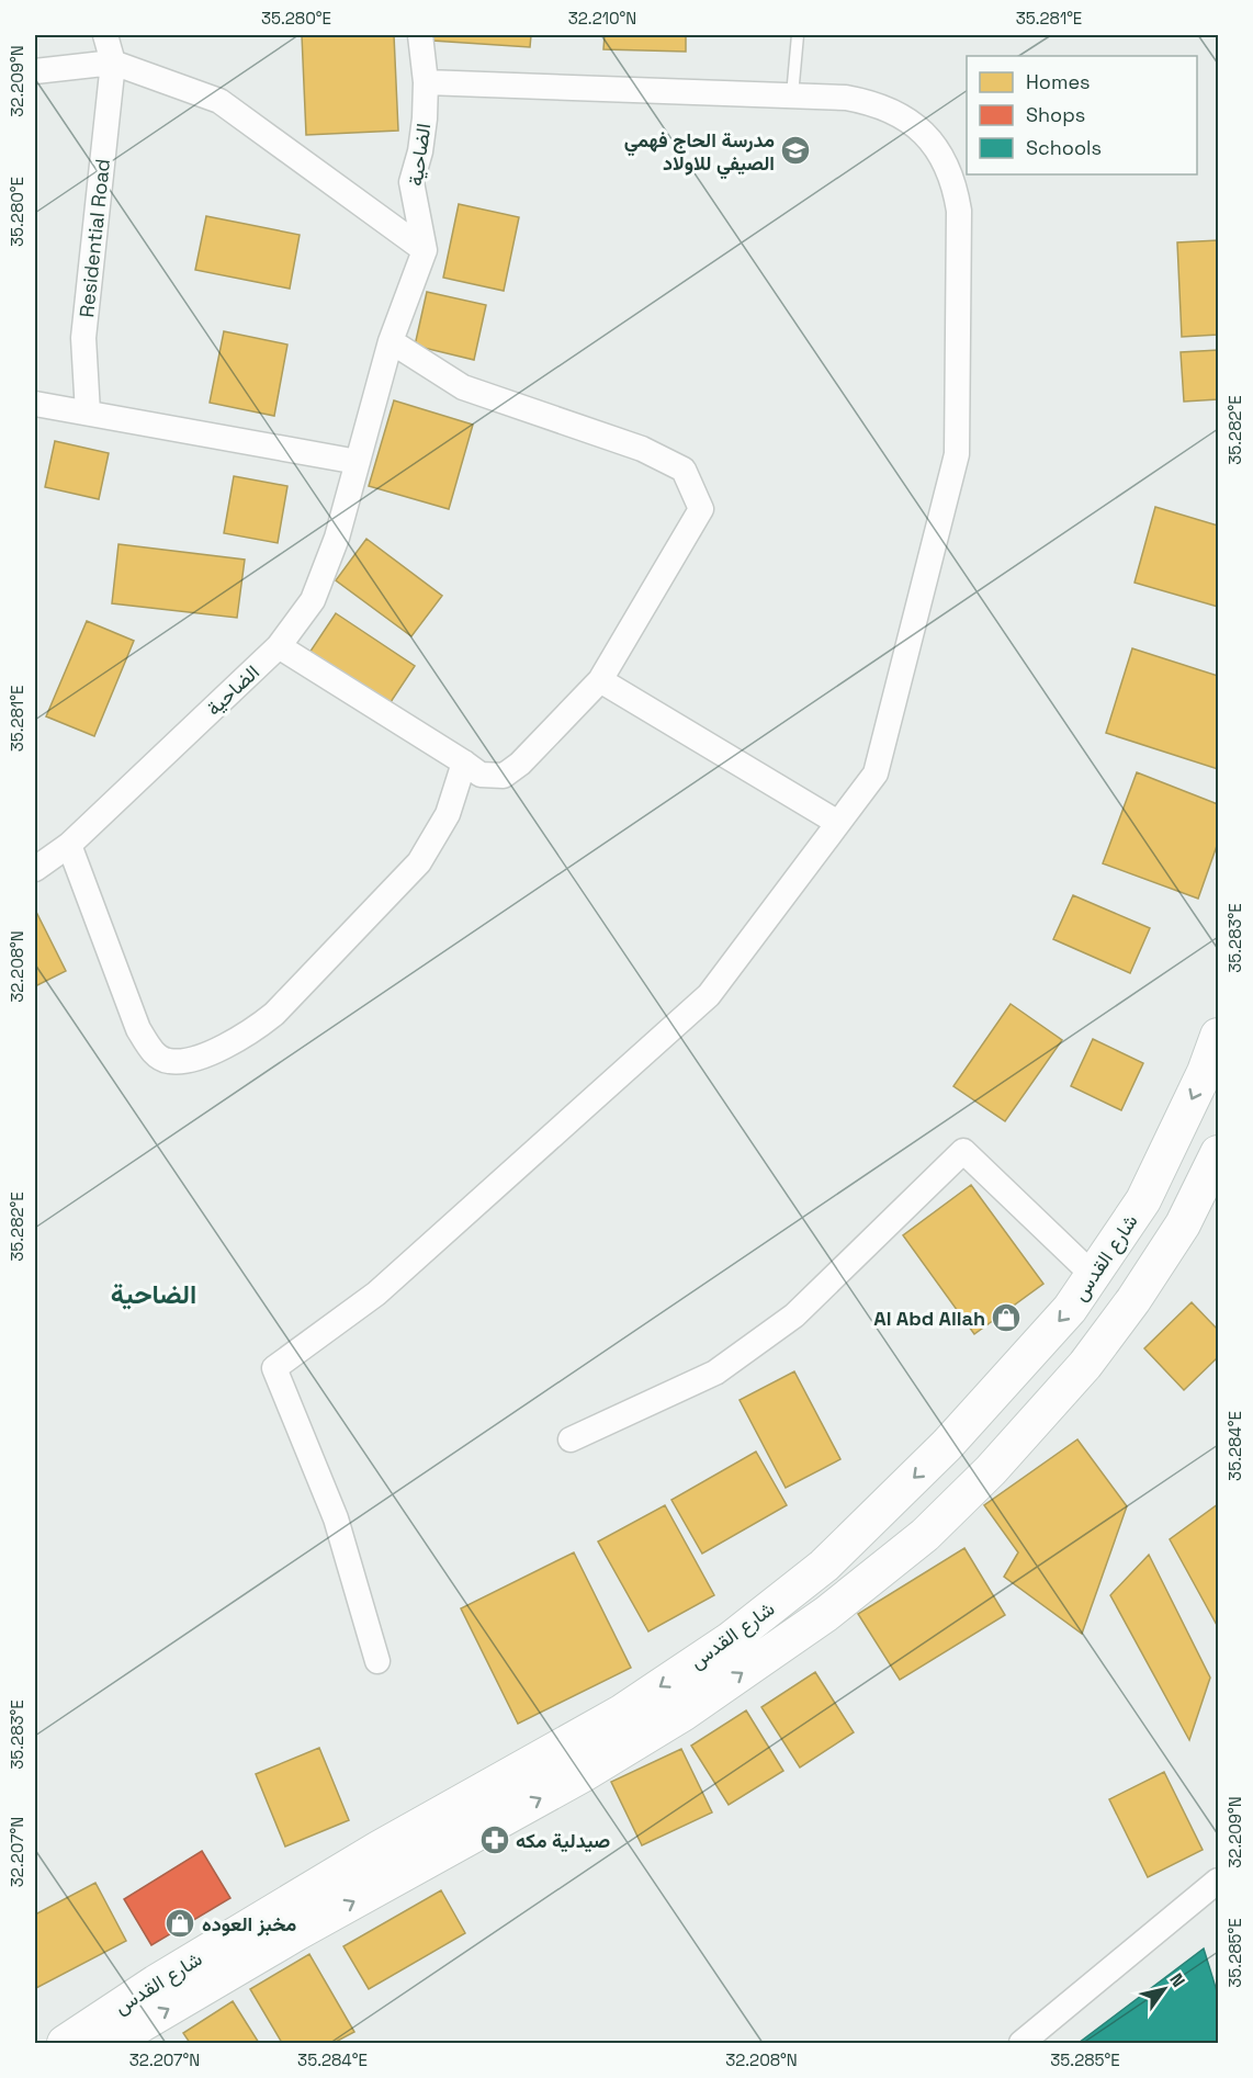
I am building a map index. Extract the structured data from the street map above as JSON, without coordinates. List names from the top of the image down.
{
  "streets": {
    "main road": ["شارع القدس"],
    "street": ["الضاحية", "Residential Road"]
  },
  "districts": ["الضاحية"],
  "places": {
    "school or university": ["مدرسة الحاج فهمي الصيفي للاولاد"],
    "shop": ["Al Abd Allah", "مخبز العوده"],
    "pharmacy": ["صيدلية مكه"]
  },
  "legend": ["Homes", "Shops", "Schools"],
  "north": "top right",
  "coordinates": [
    "35.280°E",
    "32.210°N",
    "35.281°E",
    "32.209°N",
    "35.282°E",
    "35.283°E",
    "32.208°N",
    "35.284°E",
    "32.207°N",
    "35.285°E"
  ]
}
